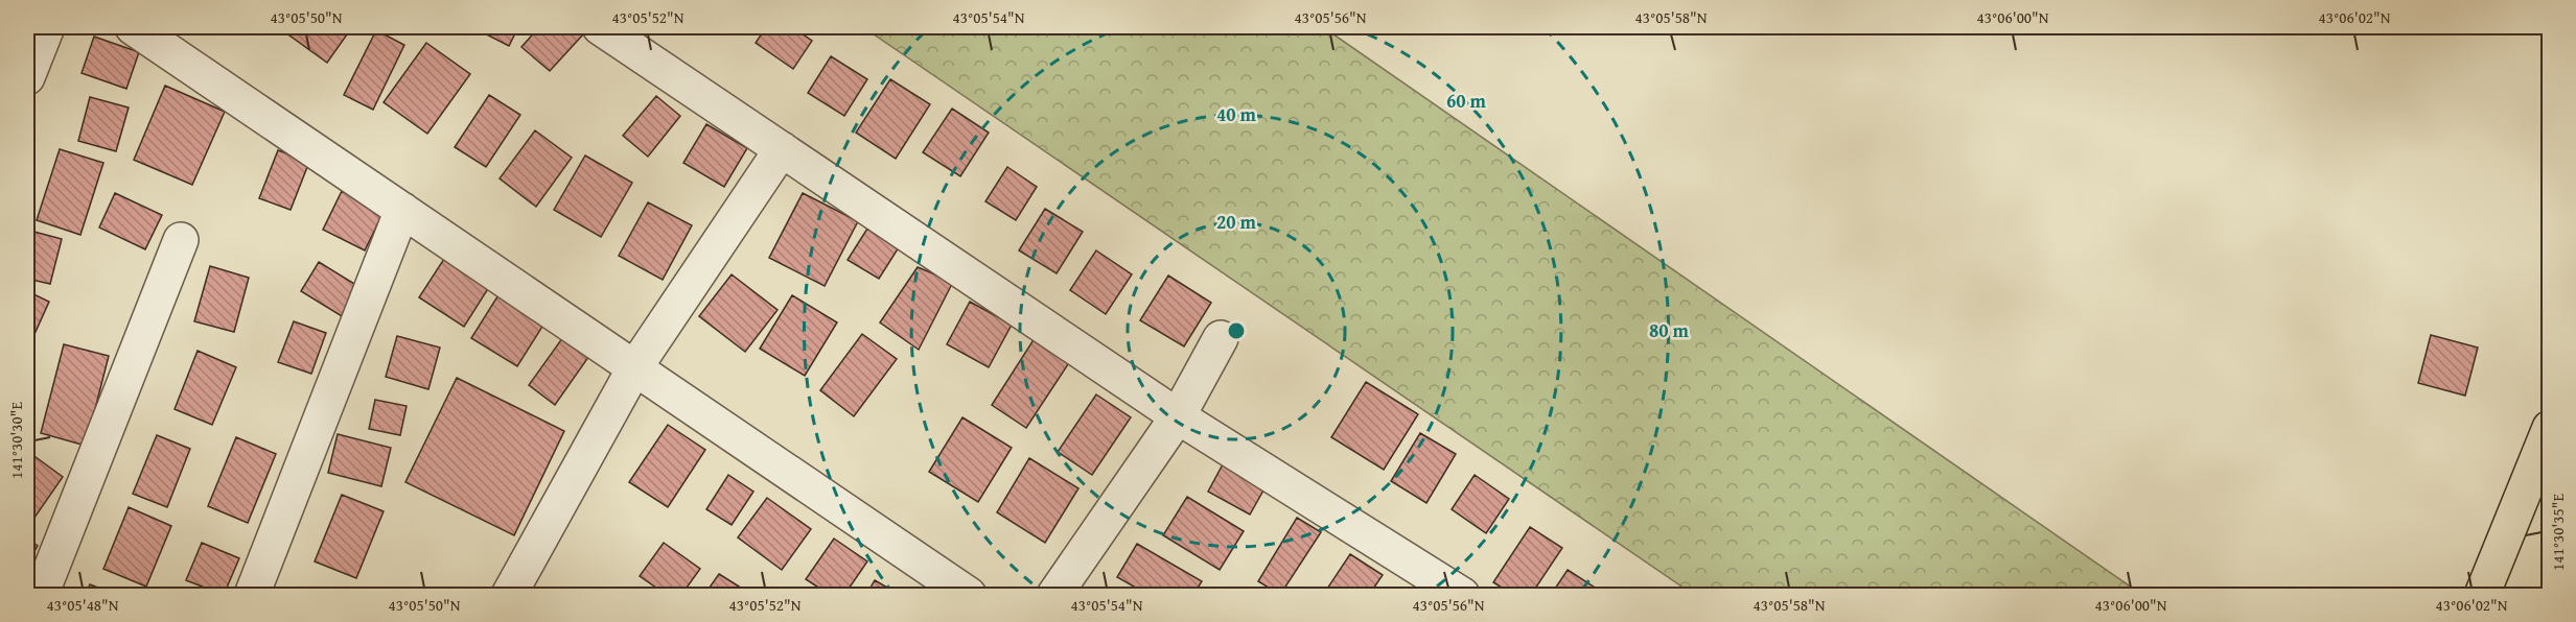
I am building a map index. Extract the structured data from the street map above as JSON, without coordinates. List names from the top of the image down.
{
  "coordinates": [
    "43°05'50\"N",
    "43°05'52\"N",
    "43°05'54\"N",
    "43°05'56\"N",
    "43°05'58\"N",
    "43°06'00\"N",
    "43°06'02\"N",
    "141°30'30\"E",
    "141°30'35\"E",
    "43°05'48\"N"
  ],
  "rings": [
    "60 m",
    "40 m",
    "20 m",
    "80 m"
  ]
}
